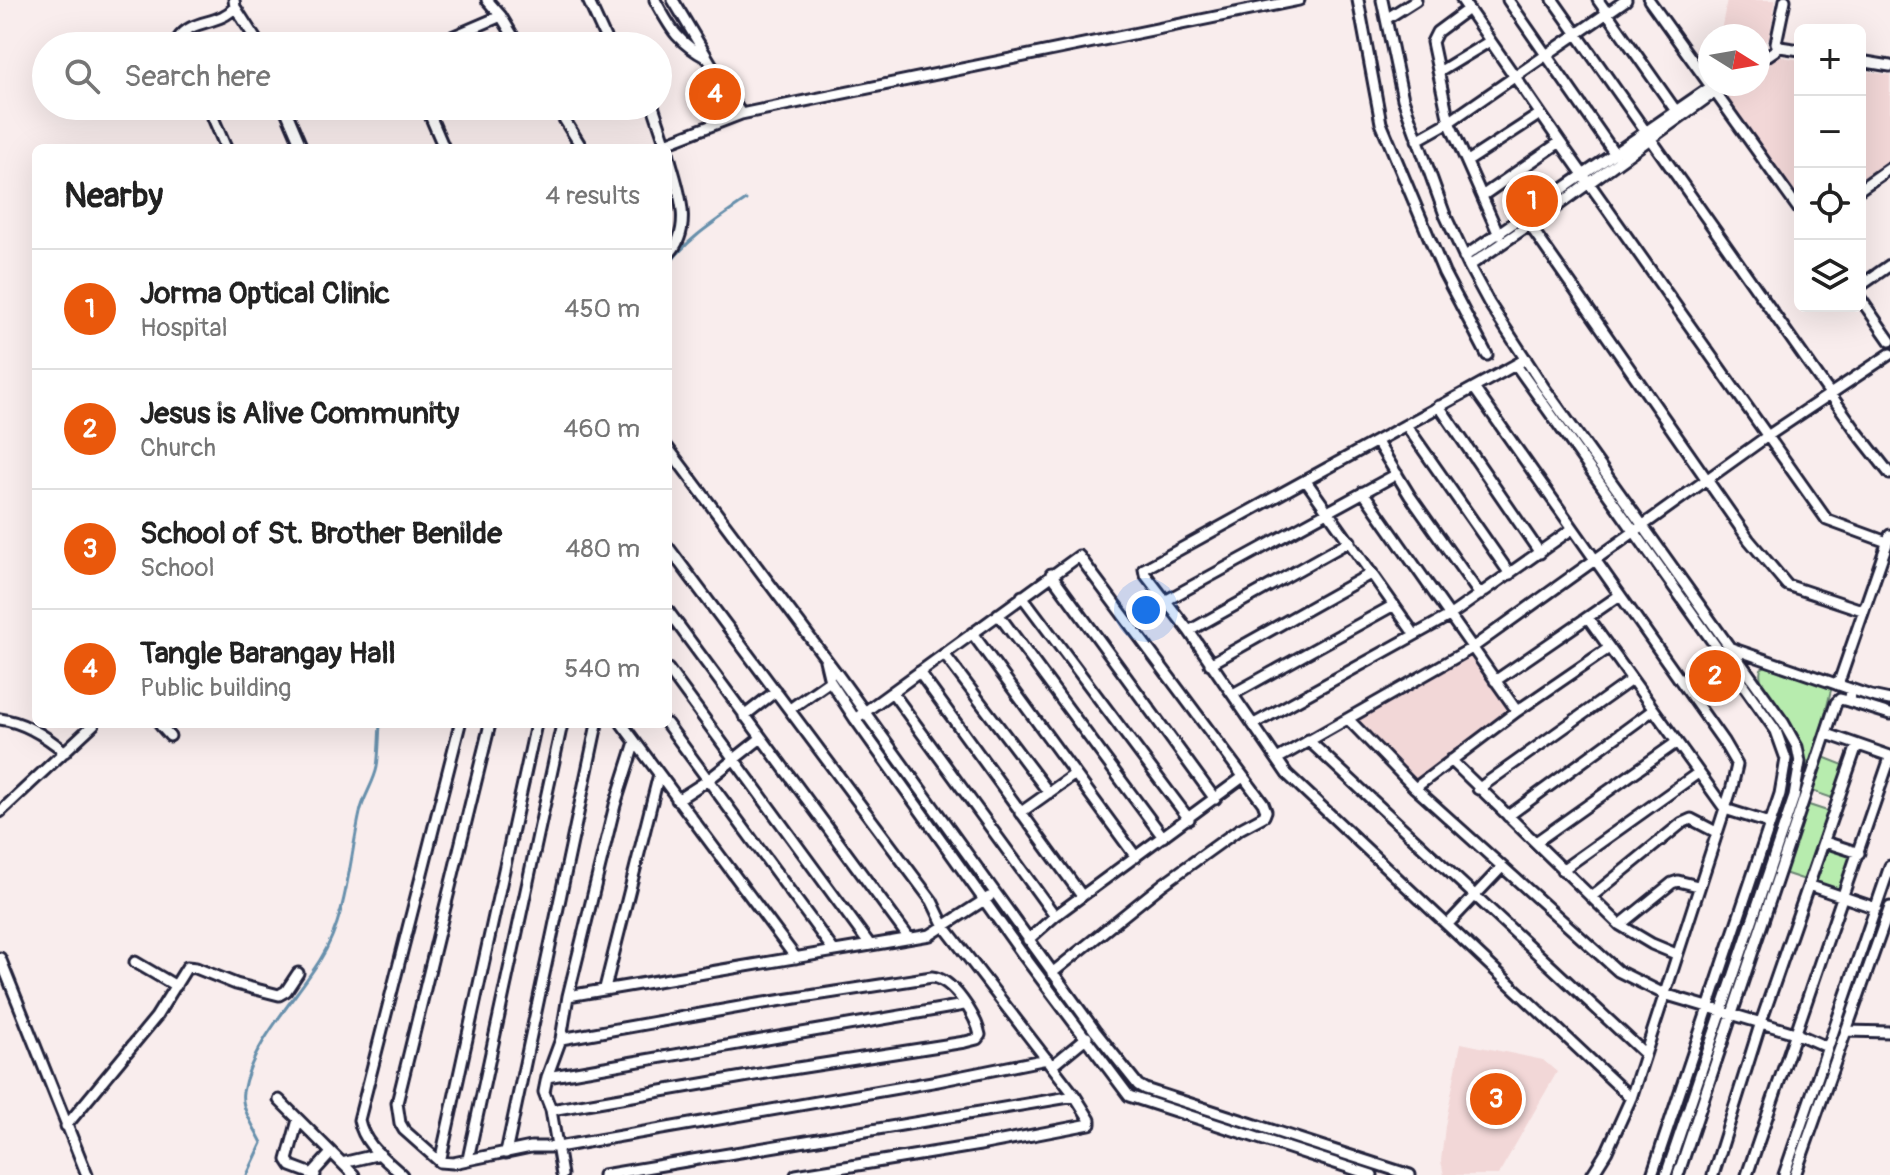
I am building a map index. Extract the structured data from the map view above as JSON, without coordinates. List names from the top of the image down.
{
  "north": "right",
  "page": {
    "map_buttons": ["+", "−"],
    "search": "Search here",
    "pins": [
      "4",
      "1",
      "2",
      "3"
    ],
    "heading": ["Nearby", "4 results"],
    "list": [
      {
        "mark": "1",
        "name": "Jorma Optical Clinic",
        "note": "Hospital",
        "value": "450 m"
      },
      {
        "mark": "2",
        "name": "Jesus is Alive Community",
        "note": "Church",
        "value": "460 m"
      },
      {
        "mark": "3",
        "name": "School of St. Brother Benilde",
        "note": "School",
        "value": "480 m"
      },
      {
        "mark": "4",
        "name": "Tangle Barangay Hall",
        "note": "Public building",
        "value": "540 m"
      }
    ]
  }
}
